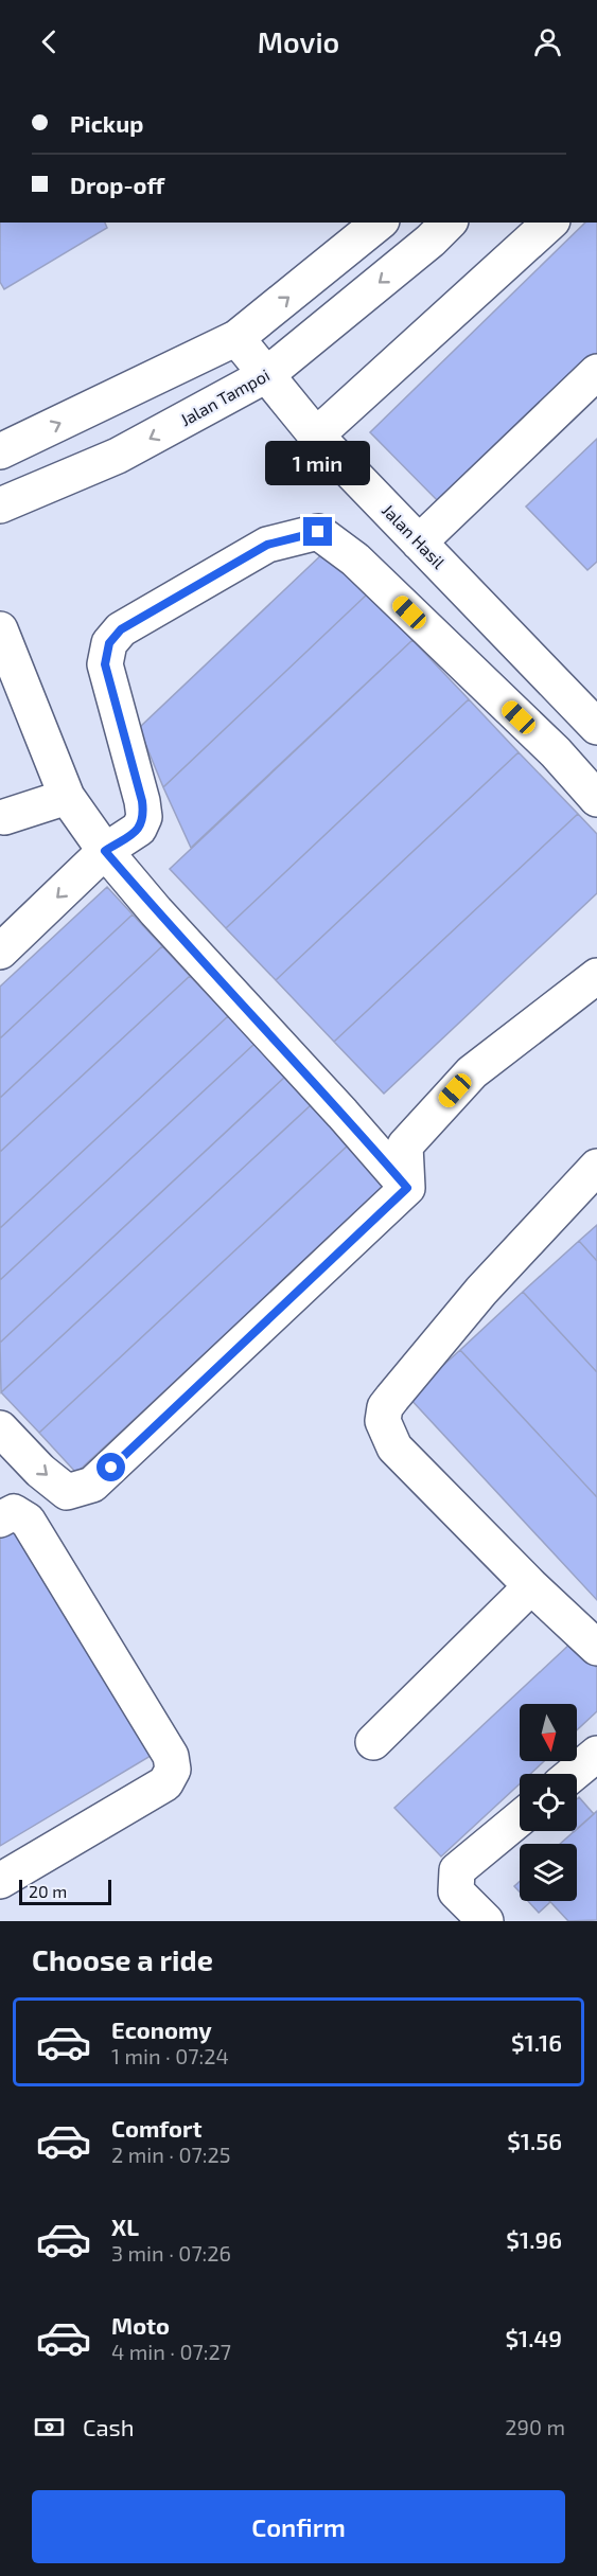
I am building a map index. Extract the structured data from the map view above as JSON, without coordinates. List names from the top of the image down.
{
  "streets": {
    "main road": ["Jalan Tampoi", "Jalan Hasil"]
  },
  "crossings": [
    ["Jalan Tampoi", "Jalan Hasil"]
  ],
  "scale_bar": "20 m",
  "north": "bottom",
  "page": {
    "header": "Movio",
    "banner": ["Pickup", "Drop-off"],
    "bubble": "1 min",
    "scale": "20 m",
    "heading": "Choose a ride",
    "list": [
      {
        "name": "Economy",
        "note": "1 min · 07:24",
        "value": "$1.16"
      },
      {
        "name": "Comfort",
        "note": "2 min · 07:25",
        "value": "$1.56"
      },
      {
        "name": "XL",
        "note": "3 min · 07:26",
        "value": "$1.96"
      },
      {
        "name": "Moto",
        "note": "4 min · 07:27",
        "value": "$1.49"
      }
    ],
    "pay": ["Cash", "290 m"],
    "buttons": "Confirm"
  }
}
